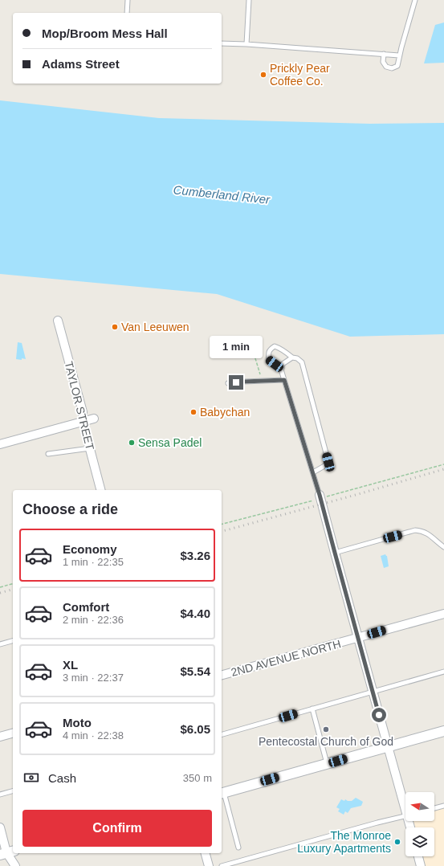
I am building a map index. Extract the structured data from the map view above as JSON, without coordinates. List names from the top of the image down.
{
  "streets": {
    "street": ["TAYLOR STREET", "2ND AVENUE NORTH"]
  },
  "water": ["Cumberland River"],
  "places": [
    "Prickly Pear Coffee Co.",
    "Van Leeuwen",
    "Babychan",
    "Sensa Padel",
    "Pentecostal Church of God",
    "The Monroe Luxury Apartments"
  ],
  "north": "left",
  "page": {
    "banner": ["Mop/Broom Mess Hall", "Adams Street"],
    "bubble": "1 min",
    "heading": "Choose a ride",
    "list": [
      {
        "name": "Economy",
        "note": "1 min · 22:35",
        "value": "$3.26"
      },
      {
        "name": "Comfort",
        "note": "2 min · 22:36",
        "value": "$4.40"
      },
      {
        "name": "XL",
        "note": "3 min · 22:37",
        "value": "$5.54"
      },
      {
        "name": "Moto",
        "note": "4 min · 22:38",
        "value": "$6.05"
      }
    ],
    "pay": ["Cash", "350 m"],
    "buttons": "Confirm"
  }
}
